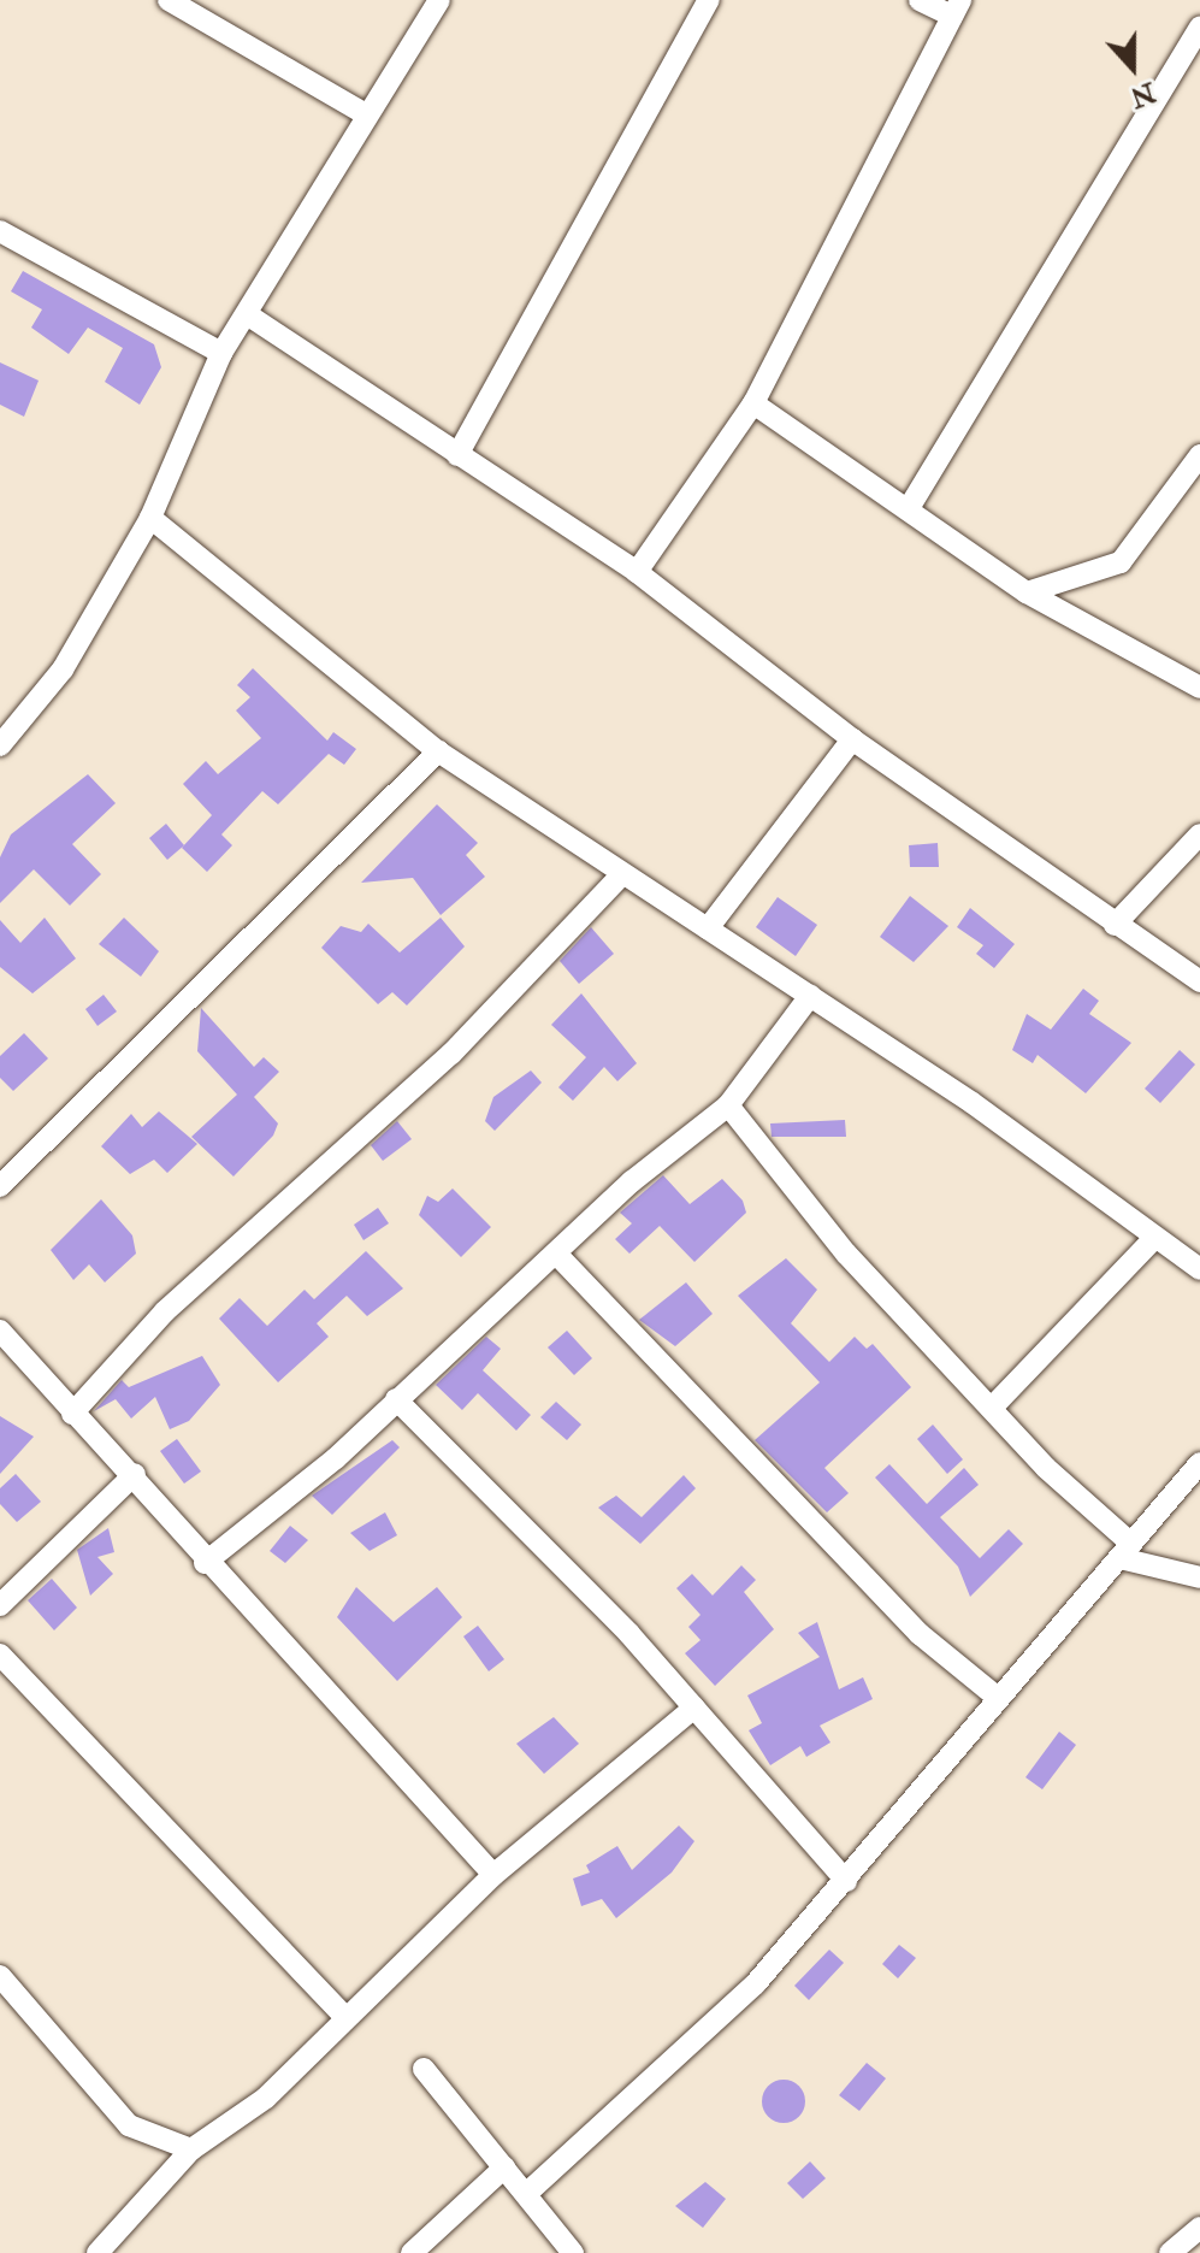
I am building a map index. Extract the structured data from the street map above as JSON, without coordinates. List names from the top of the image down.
{
  "north": "bottom"
}
